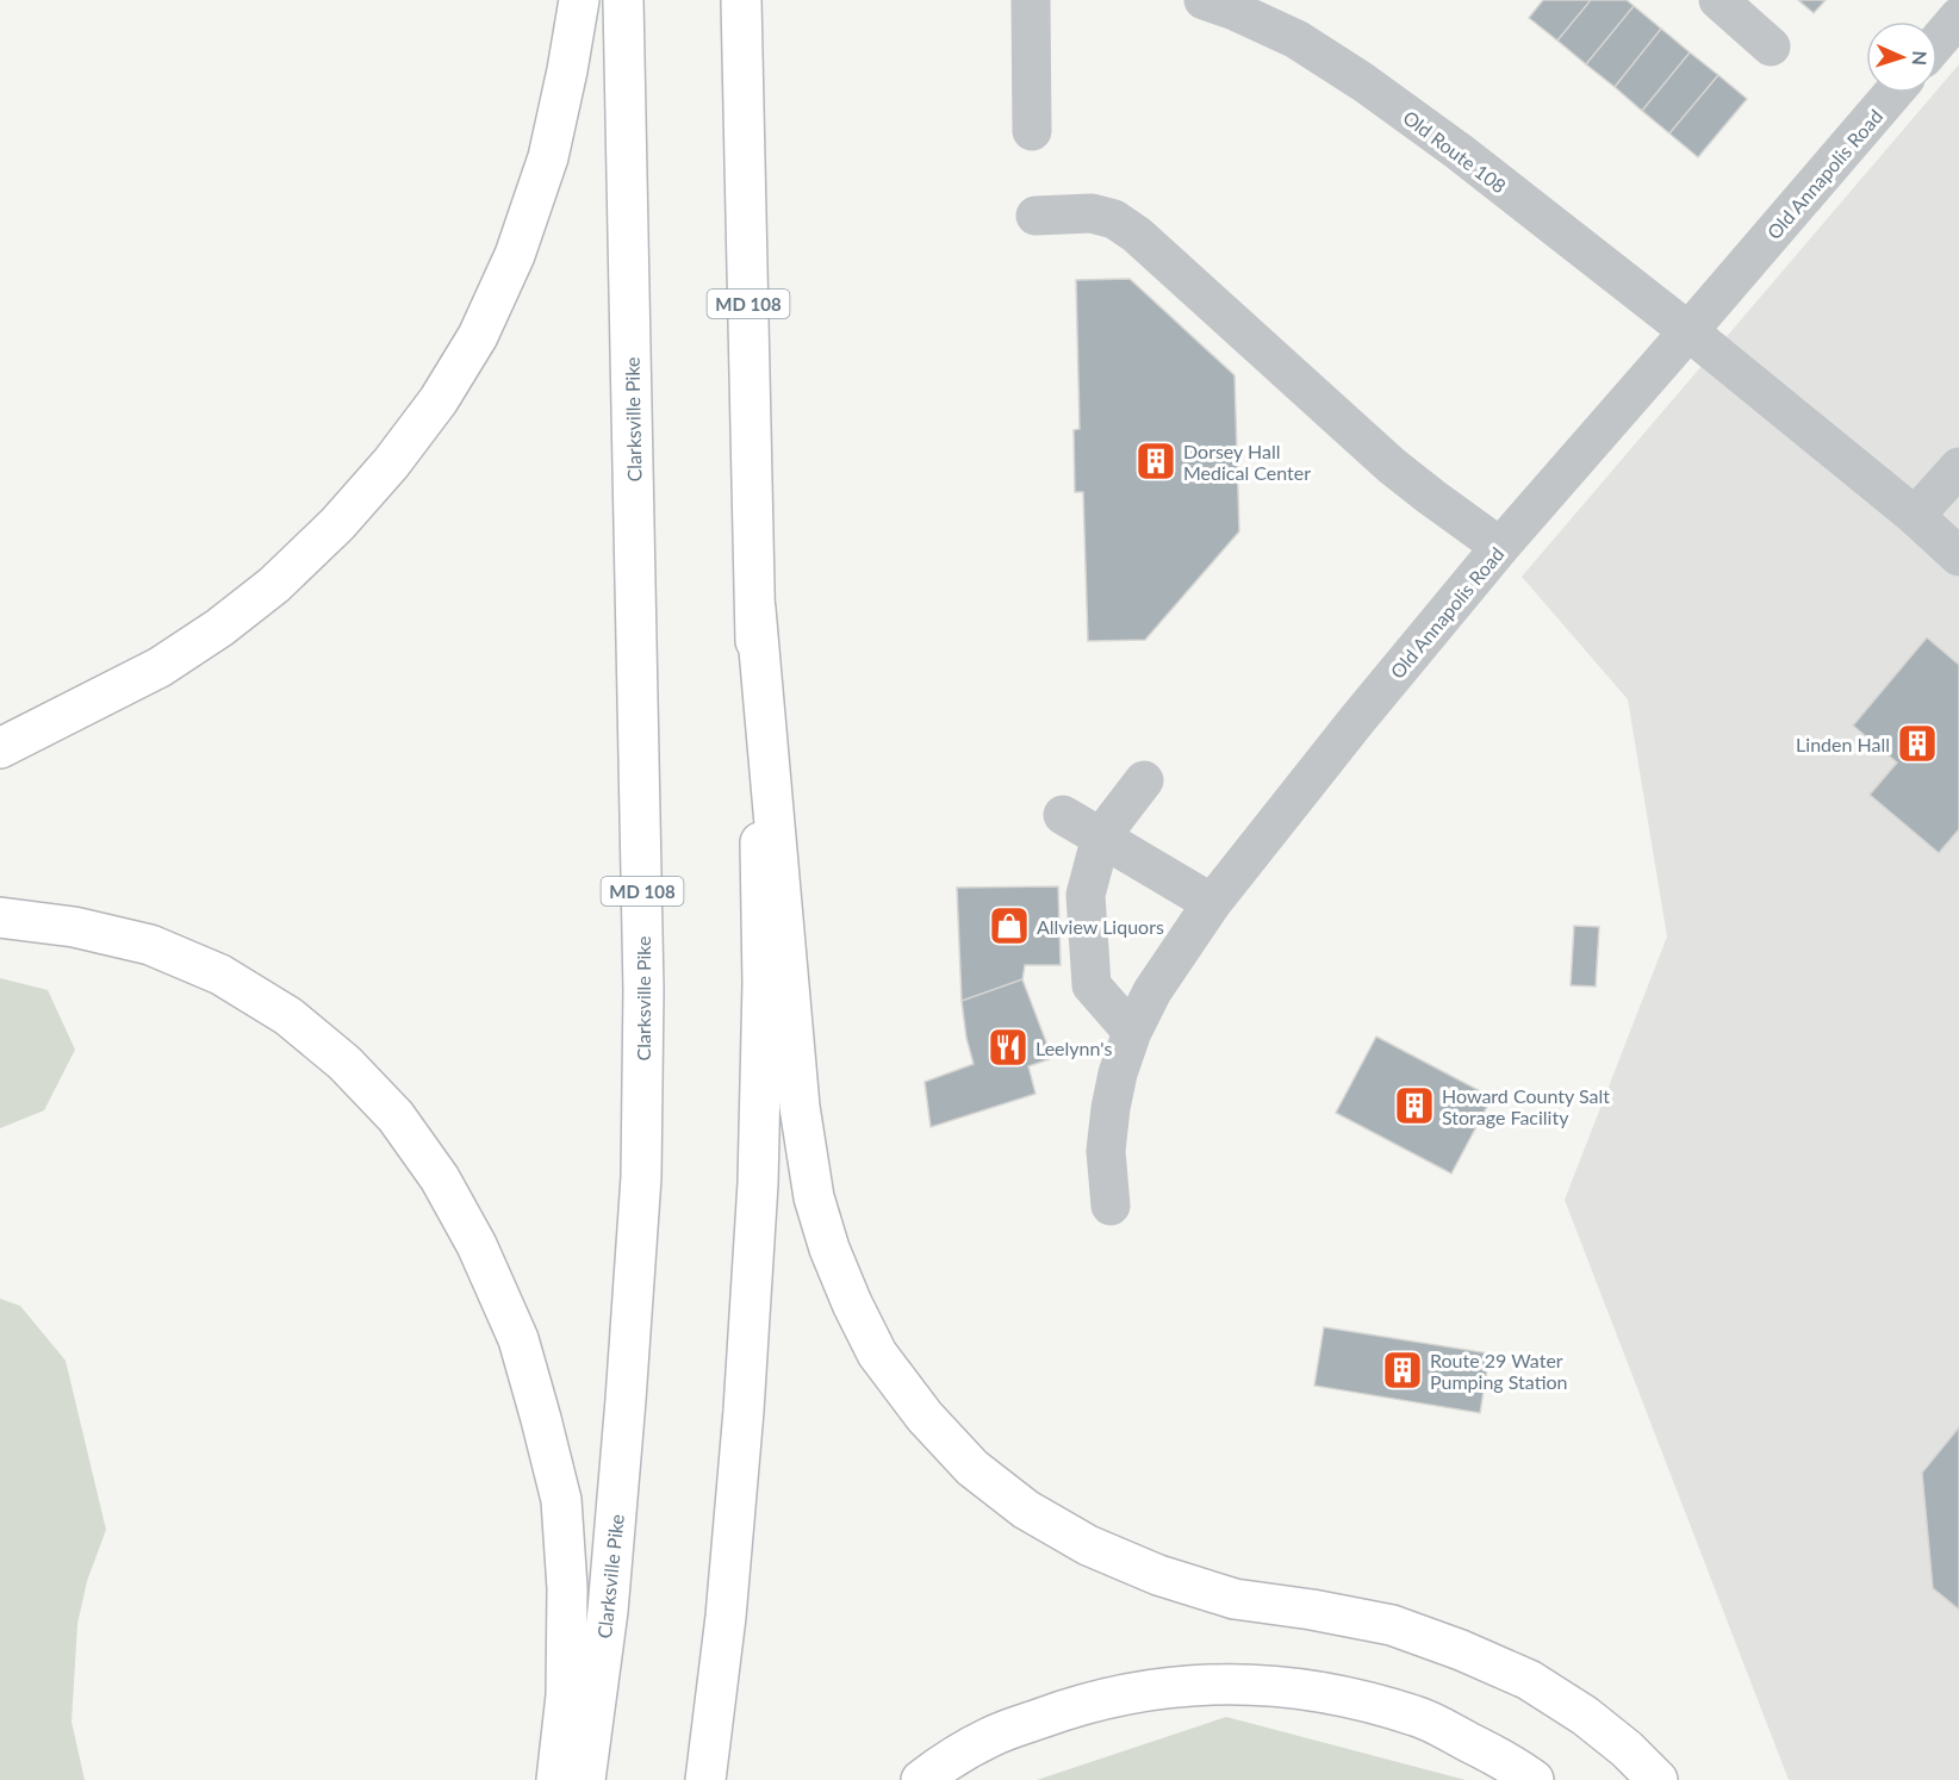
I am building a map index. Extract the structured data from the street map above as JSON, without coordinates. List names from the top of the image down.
{
  "streets": {
    "main road": ["MD 108", "Clarksville Pike"],
    "street": ["Old Route 108", "Old Annapolis Road"]
  },
  "crossings": [
    ["Old Route 108", "Old Annapolis Road"]
  ],
  "places": {
    "building": [
      "Dorsey Hall Medical Center",
      "Linden Hall",
      "Howard County Salt Storage Facility",
      "Route 29 Water Pumping Station"
    ],
    "shop": ["Allview Liquors"],
    "restaurant": ["Leelynn's"]
  },
  "north": "right"
}
